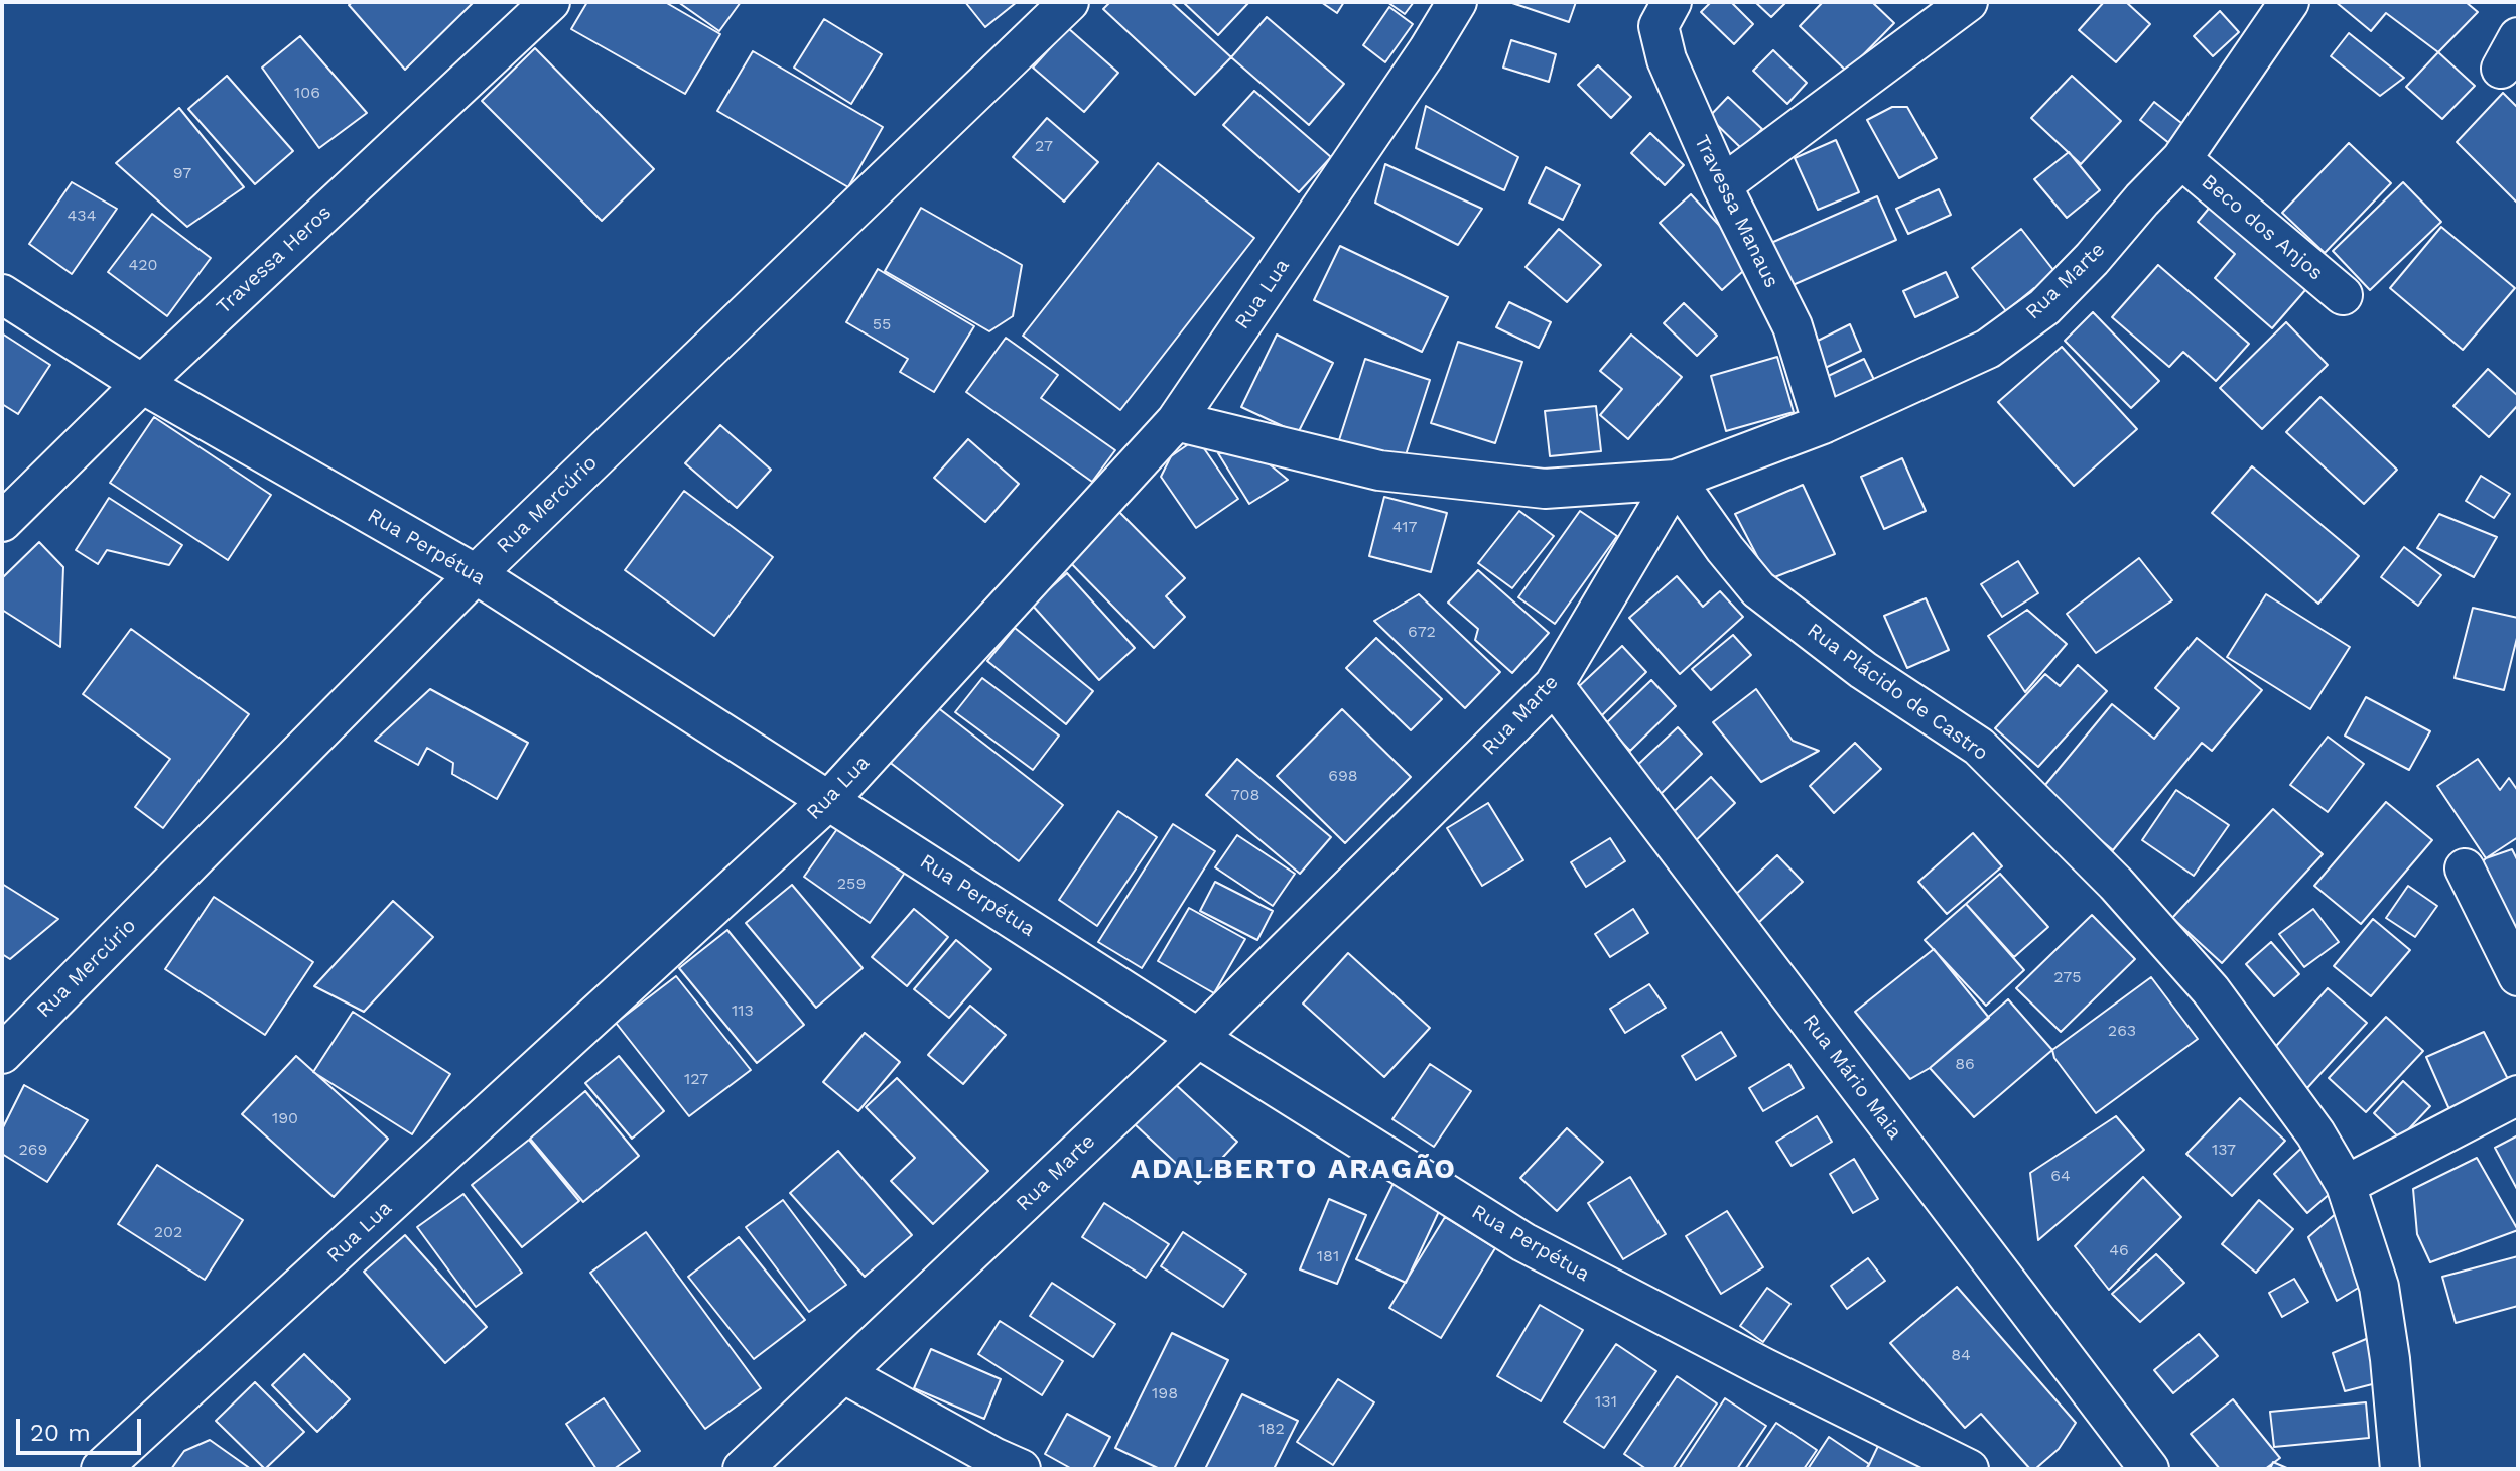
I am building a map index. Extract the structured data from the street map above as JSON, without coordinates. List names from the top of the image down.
{
  "streets": {
    "street": [
      "Travessa Manaus",
      "Beco dos Anjos",
      "Travessa Heros",
      "Rua Marte",
      "Rua Lua",
      "Rua Mercúrio",
      "Rua Perpétua",
      "Rua Plácido de Castro",
      "Rua Mário Maia"
    ]
  },
  "crossings": [
    ["Travessa Manaus", "Rua Marte"],
    ["Beco dos Anjos", "Rua Marte"],
    ["Travessa Heros", "Rua Perpétua"],
    ["Rua Marte", "Rua Perpétua"],
    ["Rua Marte", "Rua Plácido de Castro"],
    ["Rua Marte", "Rua Mário Maia"],
    ["Rua Lua", "Rua Perpétua"],
    ["Rua Mercúrio", "Rua Perpétua"]
  ],
  "districts": ["ADALBERTO ARAGÃO"],
  "house_numbers": [
    "106",
    "27",
    "97",
    "434",
    "420",
    "55",
    "417",
    "672",
    "698",
    "708",
    "259",
    "275",
    "113",
    "263",
    "86",
    "127",
    "190",
    "269",
    "137",
    "64",
    "202",
    "46",
    "181",
    "84",
    "198",
    "131",
    "182"
  ],
  "scale_bar": "20 m"
}
